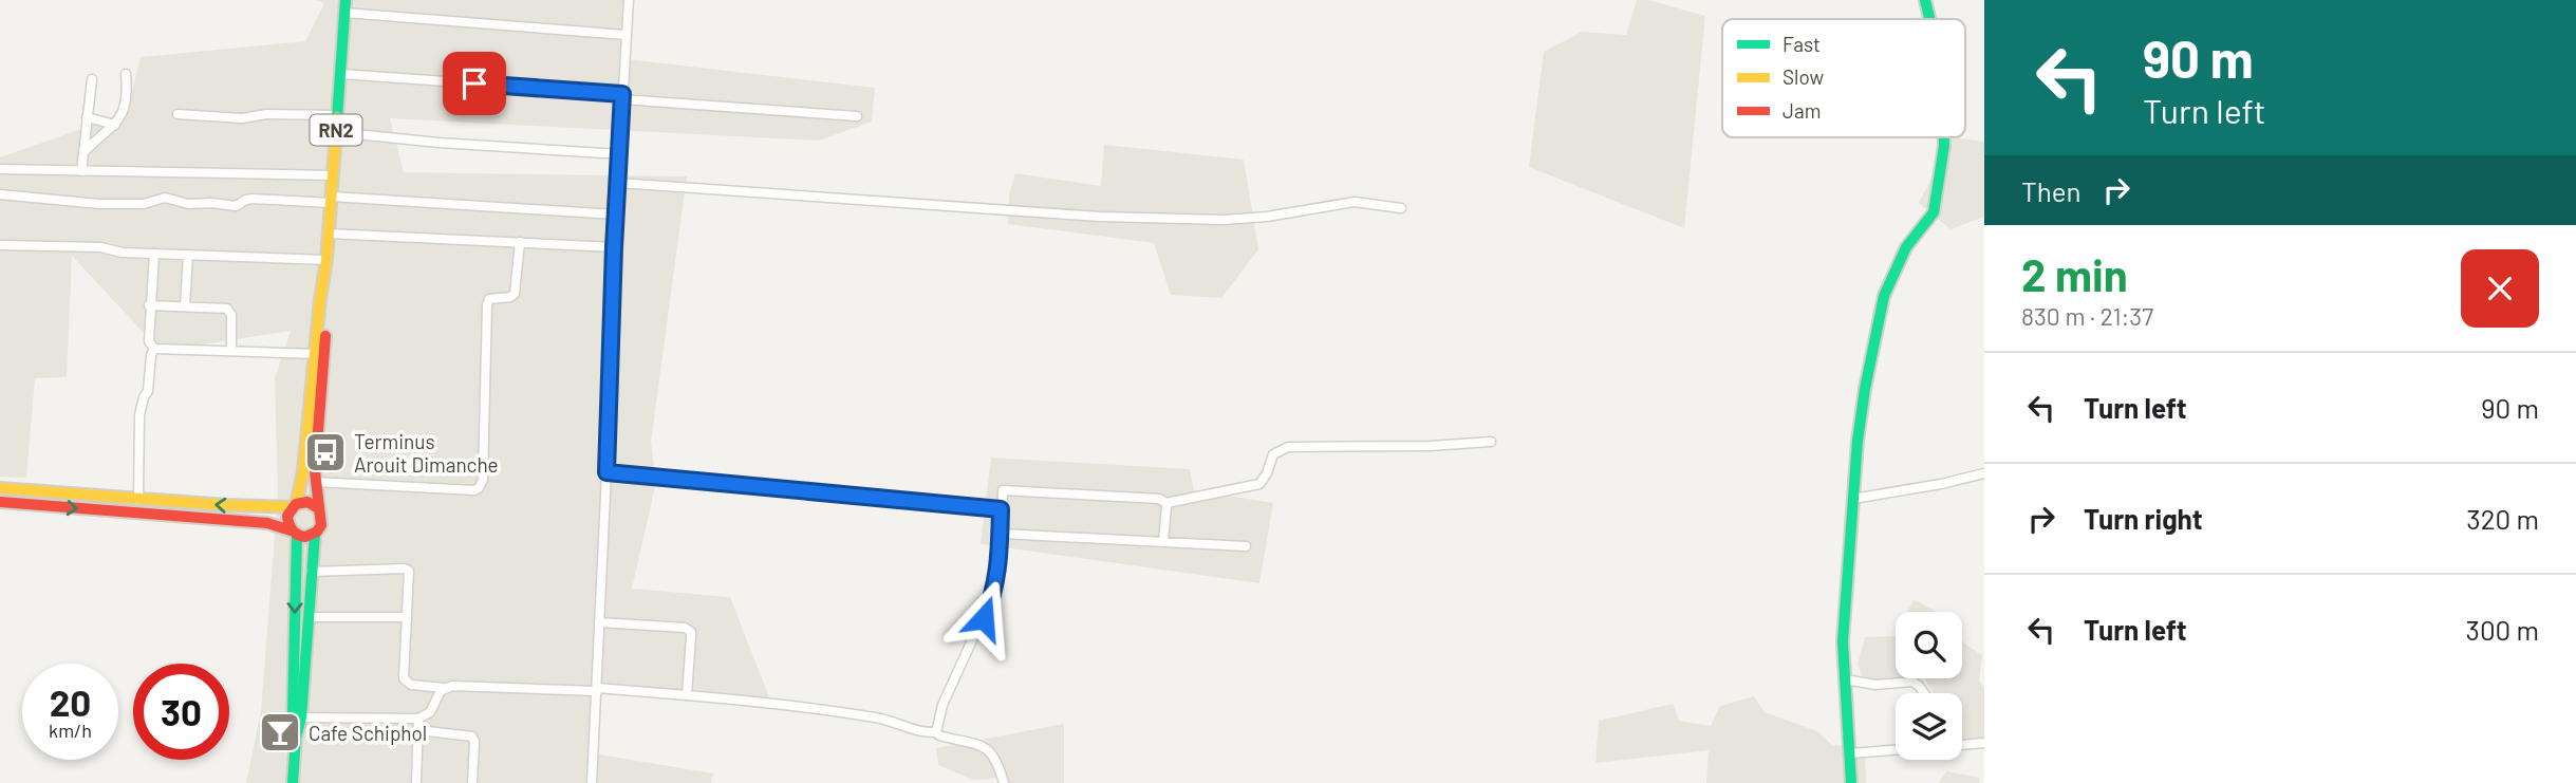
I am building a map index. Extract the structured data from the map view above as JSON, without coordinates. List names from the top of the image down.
{
  "streets": {
    "street": ["RN2"]
  },
  "places": {
    "bus stop": ["Terminus Arouit Dimanche"],
    "bar": ["Cafe Schiphol"]
  },
  "legend": ["Fast", "Slow", "Jam"],
  "page": {
    "turn": ["90 m", "Turn left"],
    "then": "Then",
    "heading": ["2 min", "830 m · 21:37"],
    "list": [
      {
        "name": "Turn left",
        "value": "90 m"
      },
      {
        "name": "Turn right",
        "value": "320 m"
      },
      {
        "name": "Turn left",
        "value": "300 m"
      }
    ],
    "speed": "20 km/h",
    "limit": "30"
  }
}
